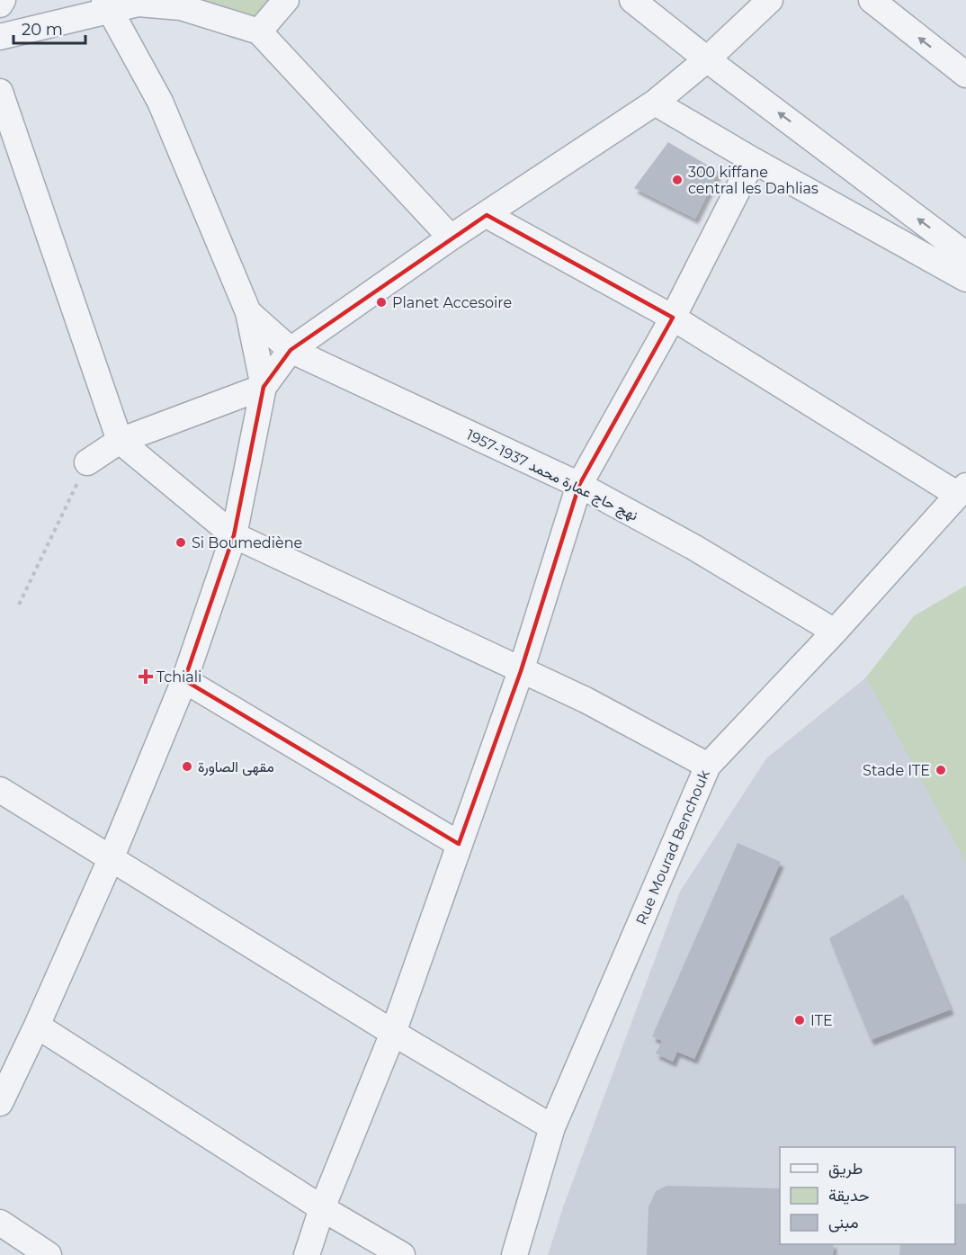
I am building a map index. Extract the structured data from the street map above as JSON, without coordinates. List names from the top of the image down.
{
  "streets": {
    "street": ["نهج حاج عمارة محمد 1937-1957", "Rue Mourad Benchouk"]
  },
  "crossings": [
    ["نهج حاج عمارة محمد 1937-1957", "Rue Mourad Benchouk"]
  ],
  "places": {
    "other": [
      "300 kiffane central les Dahlias",
      "Planet Accesoire",
      "Si Boumediène",
      "مقهى الصاورة",
      "Stade ITE",
      "ITE"
    ],
    "health": ["Tchiali"]
  },
  "legend": ["طريق", "حديقة", "مبنى"],
  "scale_bar": "20 m"
}
